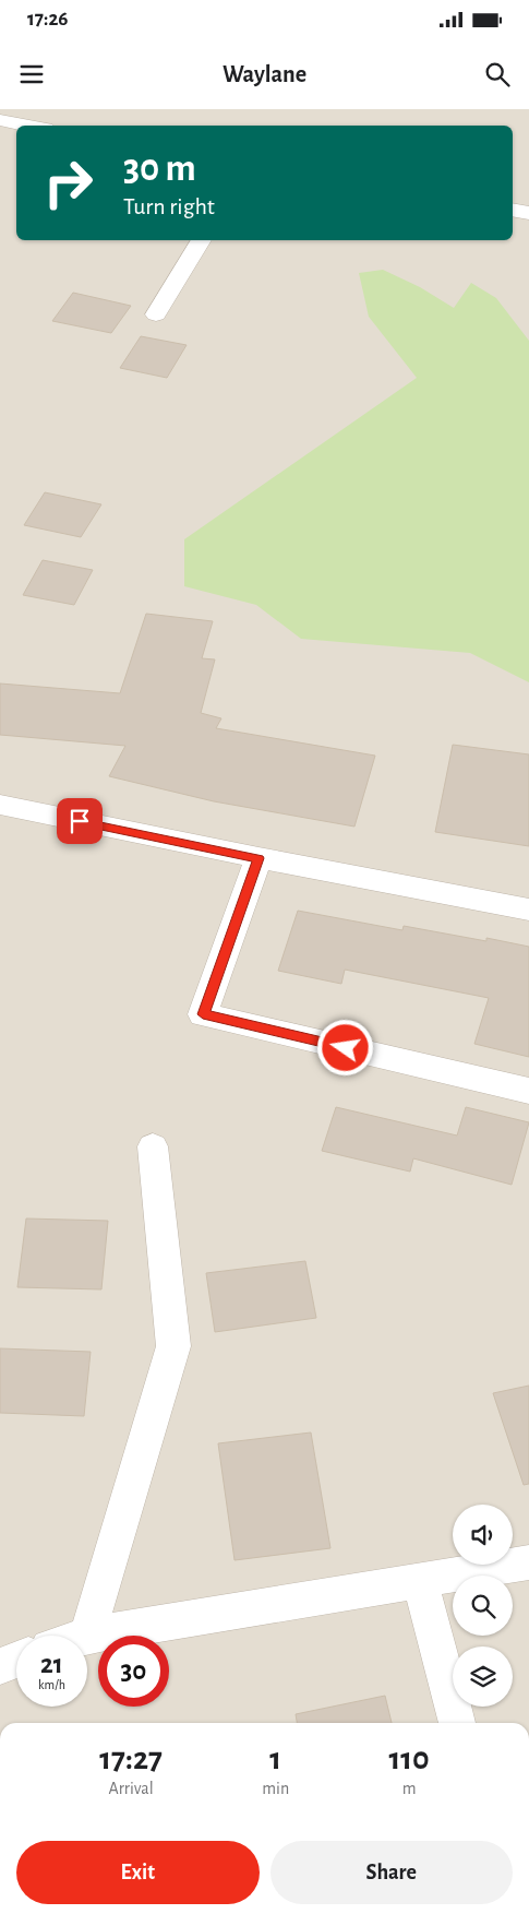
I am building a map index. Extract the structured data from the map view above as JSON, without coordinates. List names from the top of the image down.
{
  "page": {
    "status": "17:26",
    "header": "Waylane",
    "turn": ["30 m", "Turn right"],
    "speed": "21 km/h",
    "limit": "30",
    "eta": [
      "17:27",
      "Arrival",
      "1",
      "min",
      "110",
      "m"
    ],
    "buttons": ["Exit", "Share"]
  }
}
